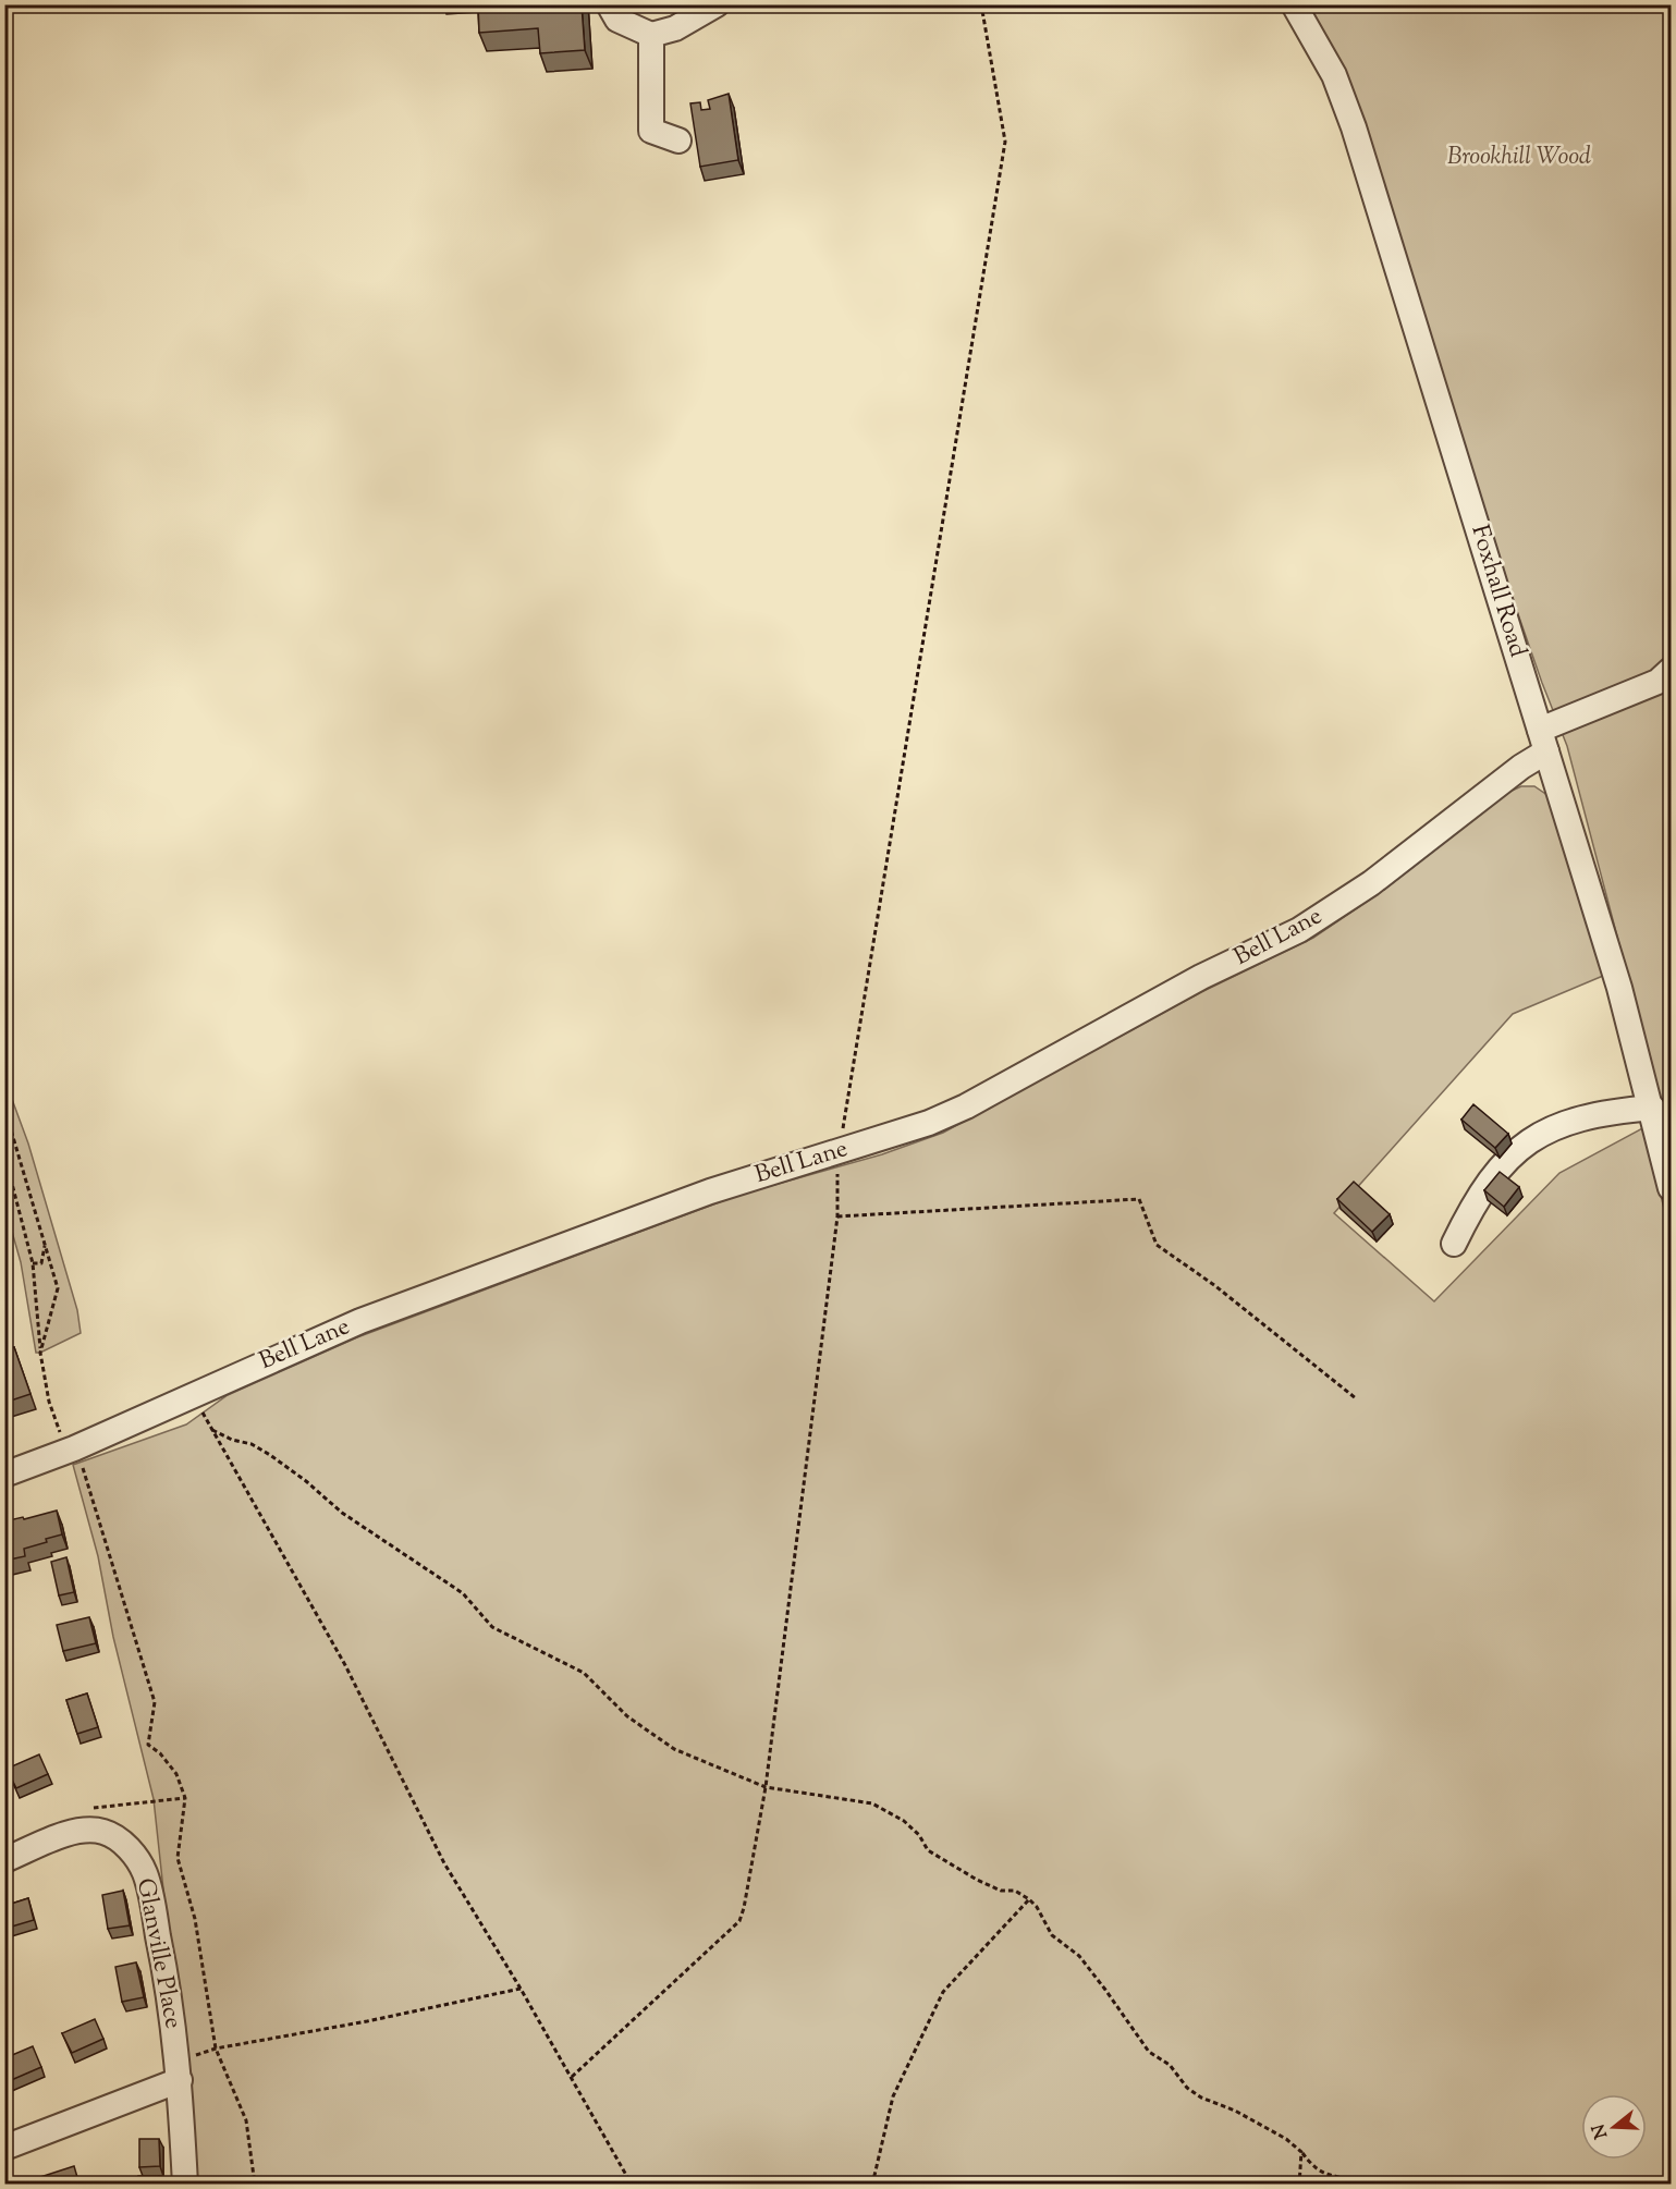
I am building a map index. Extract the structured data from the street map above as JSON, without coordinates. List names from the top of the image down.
{
  "streets": {
    "street": ["Foxhall Road", "Bell Lane", "Glanville Place"]
  },
  "crossings": [
    ["Foxhall Road", "Bell Lane"]
  ],
  "parks": ["Brookhill Wood"],
  "north": "left"
}
